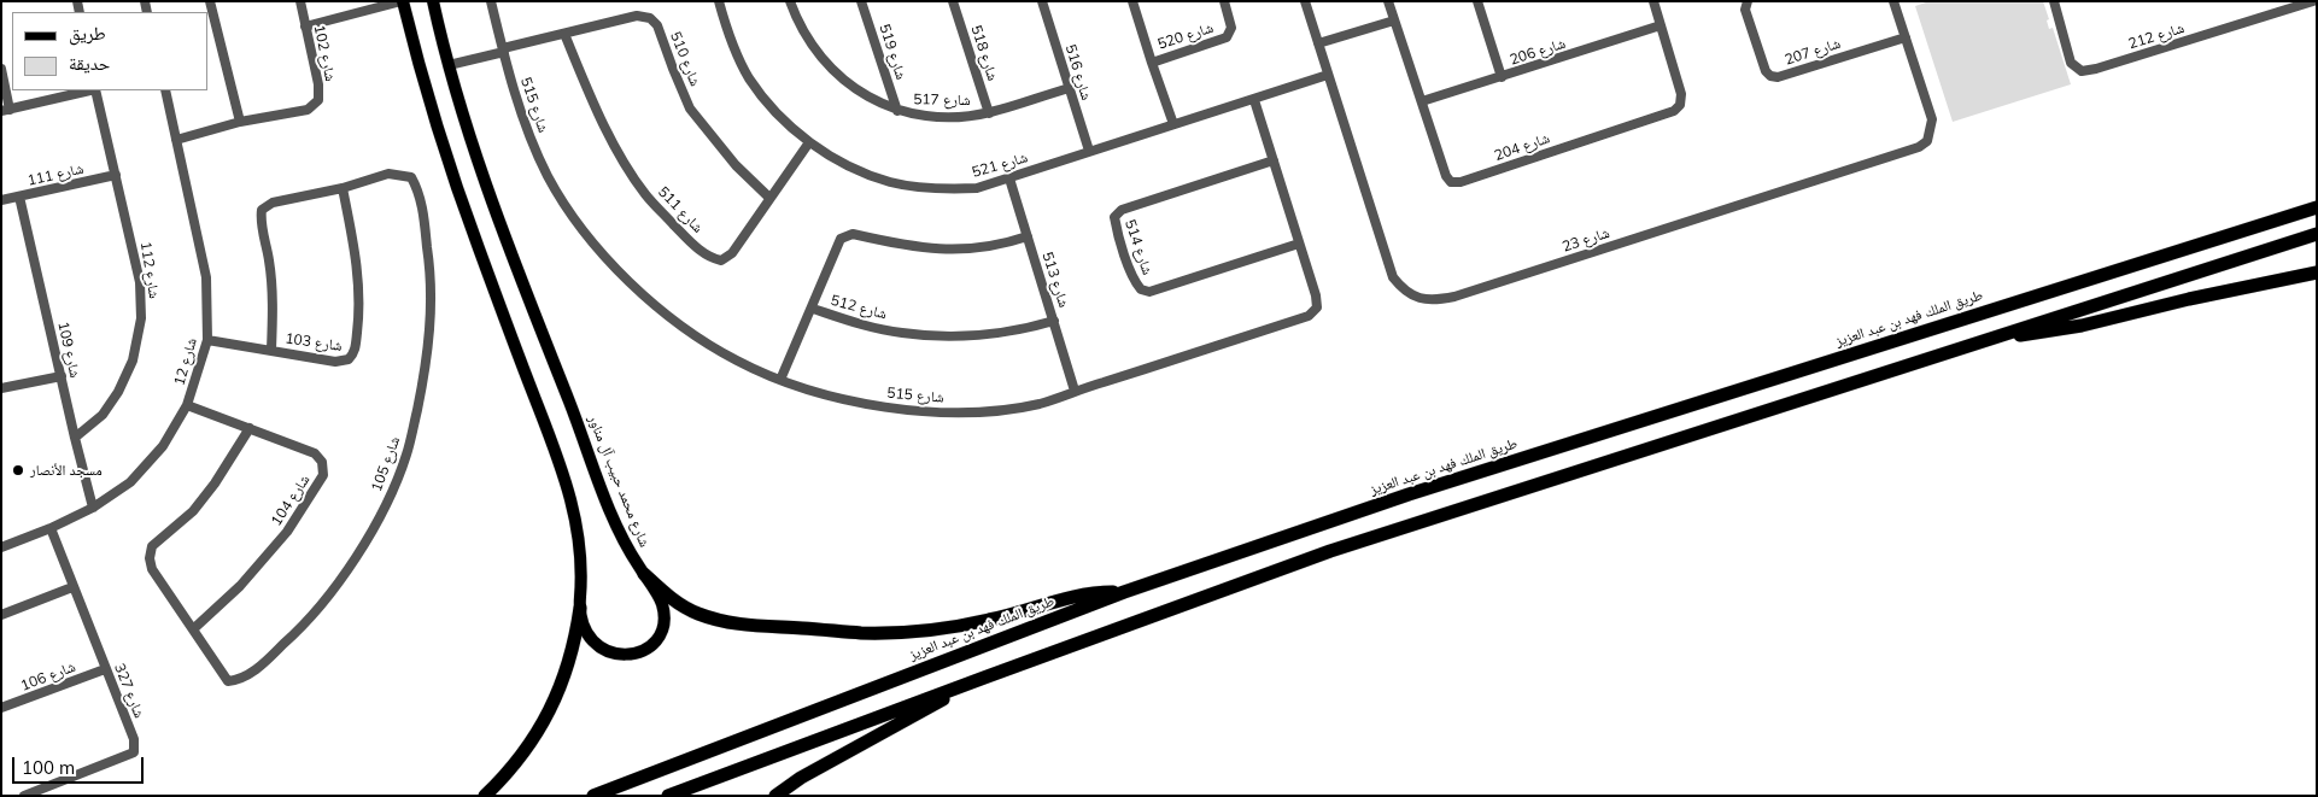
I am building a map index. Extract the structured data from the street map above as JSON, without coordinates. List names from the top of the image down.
{
  "streets": {
    "highway": ["طريق الملك فهد بن عبد العزيز"],
    "main road": ["شارع محمد حبيب آل مناور"],
    "street": [
      "شارع 520",
      "شارع 212",
      "شارع 519",
      "شارع 206",
      "شارع 207",
      "شارع 102",
      "شارع 518",
      "شارع 510",
      "شارع 516",
      "شارع 517",
      "شارع 515",
      "شارع 204",
      "شارع 521",
      "شارع 111",
      "شارع 511",
      "شارع 23",
      "شارع 514",
      "شارع 112",
      "شارع 513",
      "شارع 512",
      "شارع 103",
      "شارع 109",
      "شارع 12",
      "شارع 105",
      "شارع 104",
      "شارع 106",
      "شارع 327"
    ]
  },
  "crossings": [
    ["شارع 520", "شارع 521"],
    ["شارع 519", "شارع 517"],
    ["شارع 206", "شارع 204"],
    ["شارع 207", "شارع 23"],
    ["شارع 102", "شارع 12"],
    ["شارع 518", "شارع 517"],
    ["شارع 510", "شارع 515"],
    ["شارع 510", "شارع 511"],
    ["شارع 510", "شارع محمد حبيب آل مناور"],
    ["شارع 516", "شارع 517"],
    ["شارع 516", "شارع 521"],
    ["شارع 515", "شارع 521"],
    ["شارع 515", "شارع 514"],
    ["شارع 515", "شارع 513"],
    ["شارع 521", "شارع 511"],
    ["شارع 521", "شارع 23"],
    ["شارع 521", "شارع 513"],
    ["شارع 111", "شارع 112"],
    ["شارع 111", "شارع 109"],
    ["شارع 112", "شارع 109"],
    ["شارع 513", "شارع 512"],
    ["شارع 103", "شارع 12"],
    ["شارع 103", "شارع 105"],
    ["شارع 109", "شارع 12"],
    ["شارع 12", "شارع 104"],
    ["شارع 12", "شارع 327"],
    ["شارع 105", "شارع 104"],
    ["شارع 106", "شارع 327"]
  ],
  "places": ["مسجد الأنصار"],
  "legend": ["طريق", "حديقة"],
  "scale_bar": "100 m"
}
